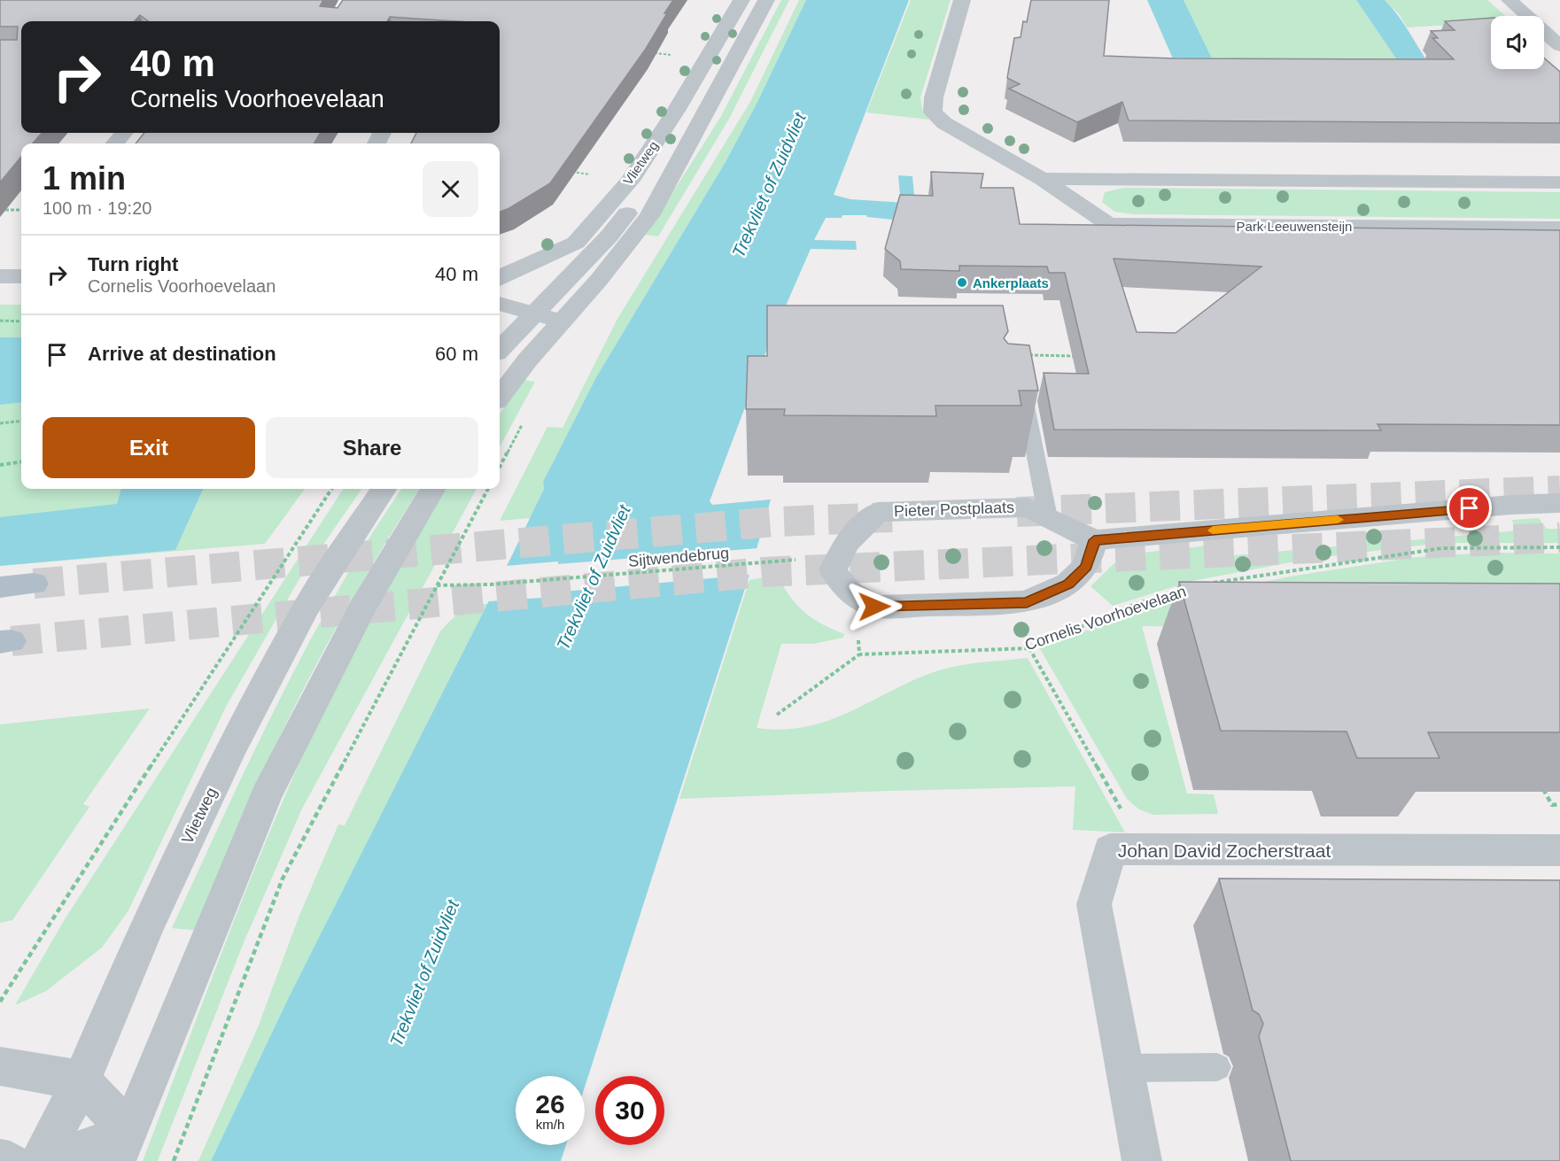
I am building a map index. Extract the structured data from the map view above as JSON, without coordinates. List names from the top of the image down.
{
  "streets": {
    "street": [
      "Vlietweg",
      "Park Leeuwensteijn",
      "Pieter Postplaats",
      "Johan David Zocherstraat"
    ],
    "path": ["Sijtwendebrug", "Cornelis Voorhoevelaan"]
  },
  "water": ["Trekvliet of Zuidvliet"],
  "places": ["Ankerplaats"],
  "page": {
    "turn": ["40 m", "Cornelis Voorhoevelaan"],
    "heading": ["1 min", "100 m · 19:20"],
    "list": [
      {
        "name": "Turn right",
        "note": "Cornelis Voorhoevelaan",
        "value": "40 m"
      },
      {
        "name": "Arrive at destination",
        "value": "60 m"
      }
    ],
    "buttons": ["Exit", "Share"],
    "speed": "26 km/h",
    "limit": "30"
  }
}
